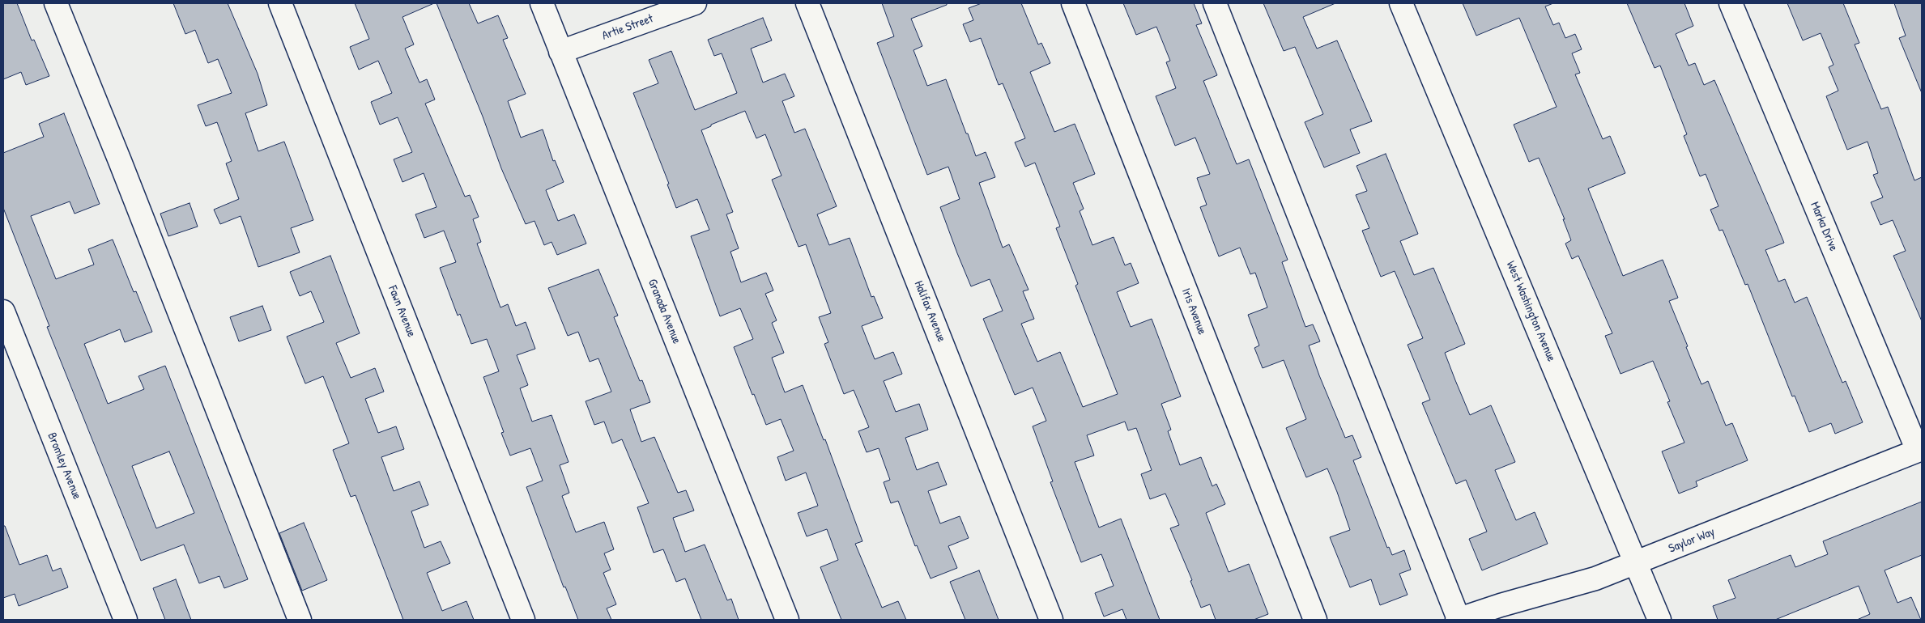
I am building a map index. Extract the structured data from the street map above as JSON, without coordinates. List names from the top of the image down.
{
  "streets": {
    "street": [
      "Artie Street",
      "Marka Drive",
      "Fawn Avenue",
      "Granada Avenue",
      "Halifax Avenue",
      "Iris Avenue",
      "West Washington Avenue",
      "Bromley Avenue",
      "Saylor Way"
    ]
  },
  "crossings": [
    ["Artie Street", "Granada Avenue"],
    ["Marka Drive", "Saylor Way"],
    ["West Washington Avenue", "Saylor Way"]
  ]
}
